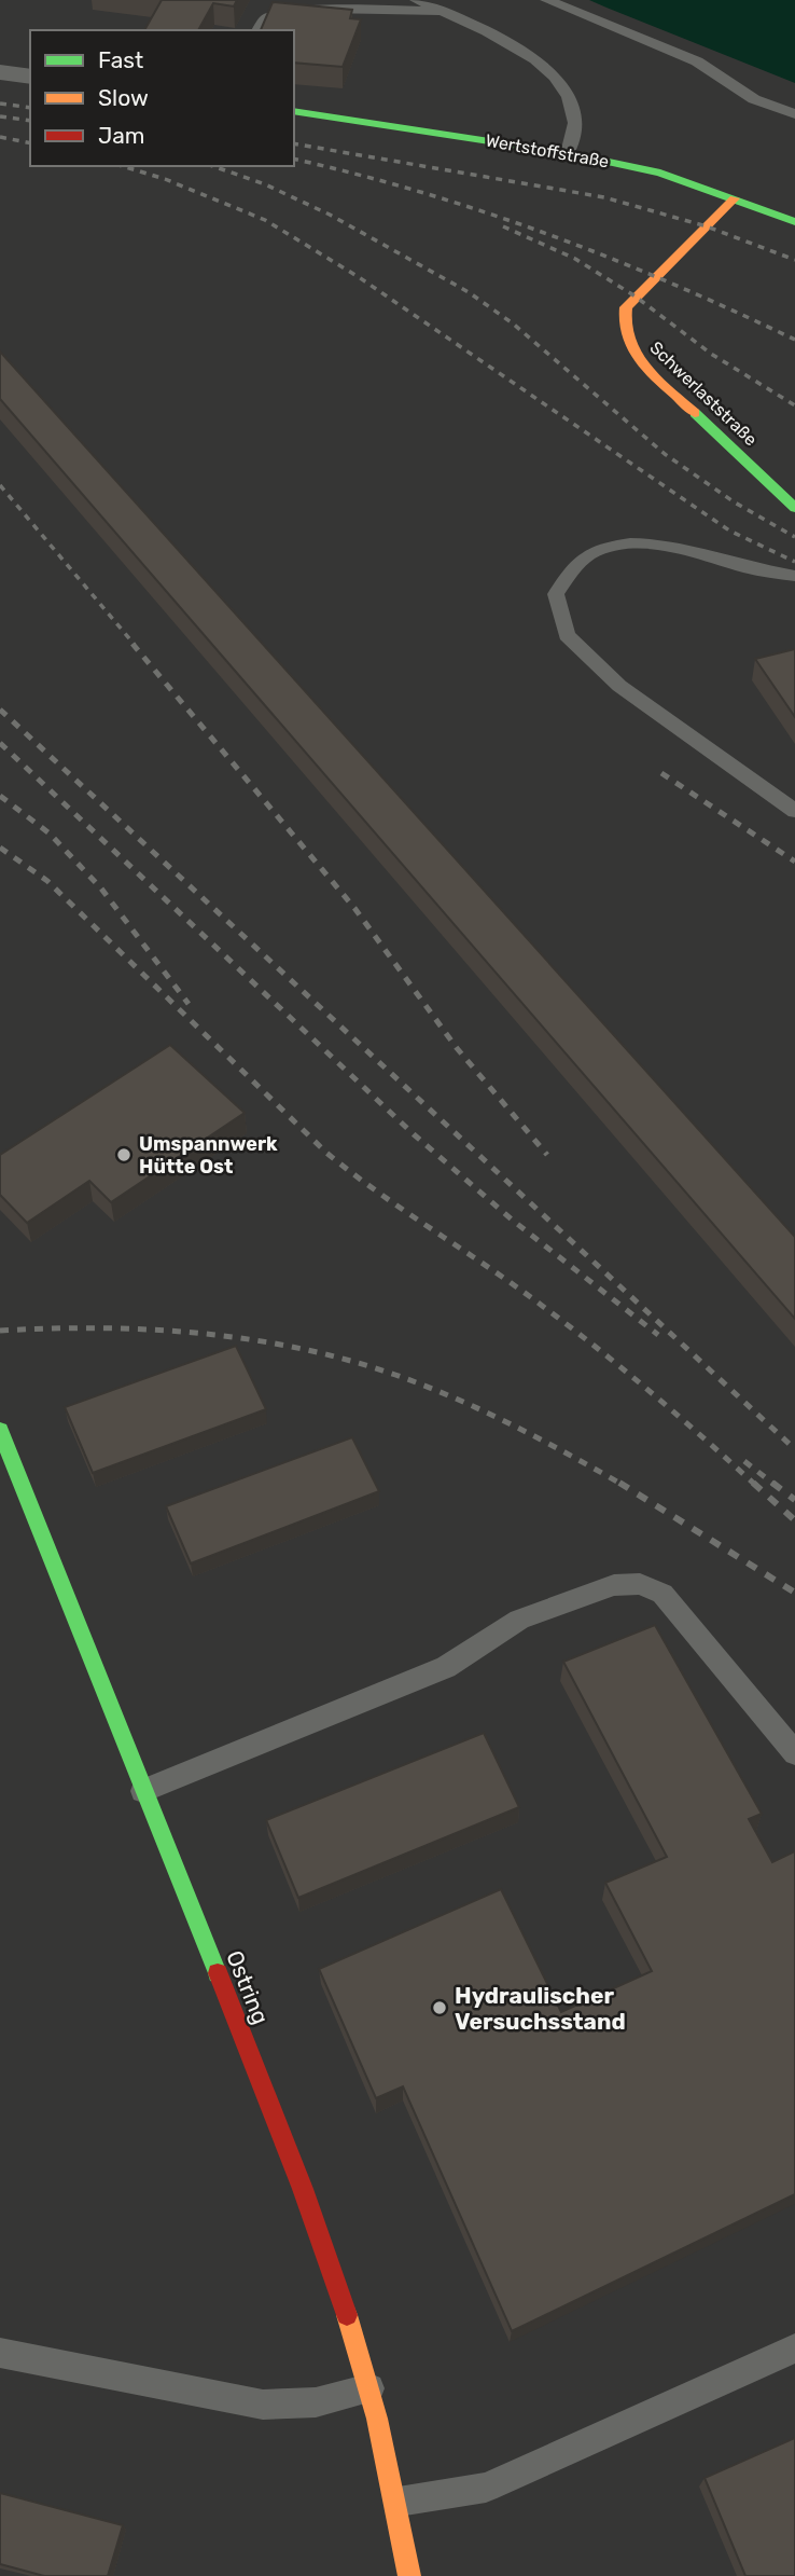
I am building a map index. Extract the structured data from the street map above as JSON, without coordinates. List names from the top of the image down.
{
  "streets": {
    "street": ["Wertstoffstraße", "Schwerlaststraße", "Ostring"]
  },
  "crossings": [
    ["Wertstoffstraße", "Schwerlaststraße"]
  ],
  "places": ["Umspannwerk Hütte Ost", "Hydraulischer Versuchsstand"],
  "legend": ["Fast", "Slow", "Jam"]
}
